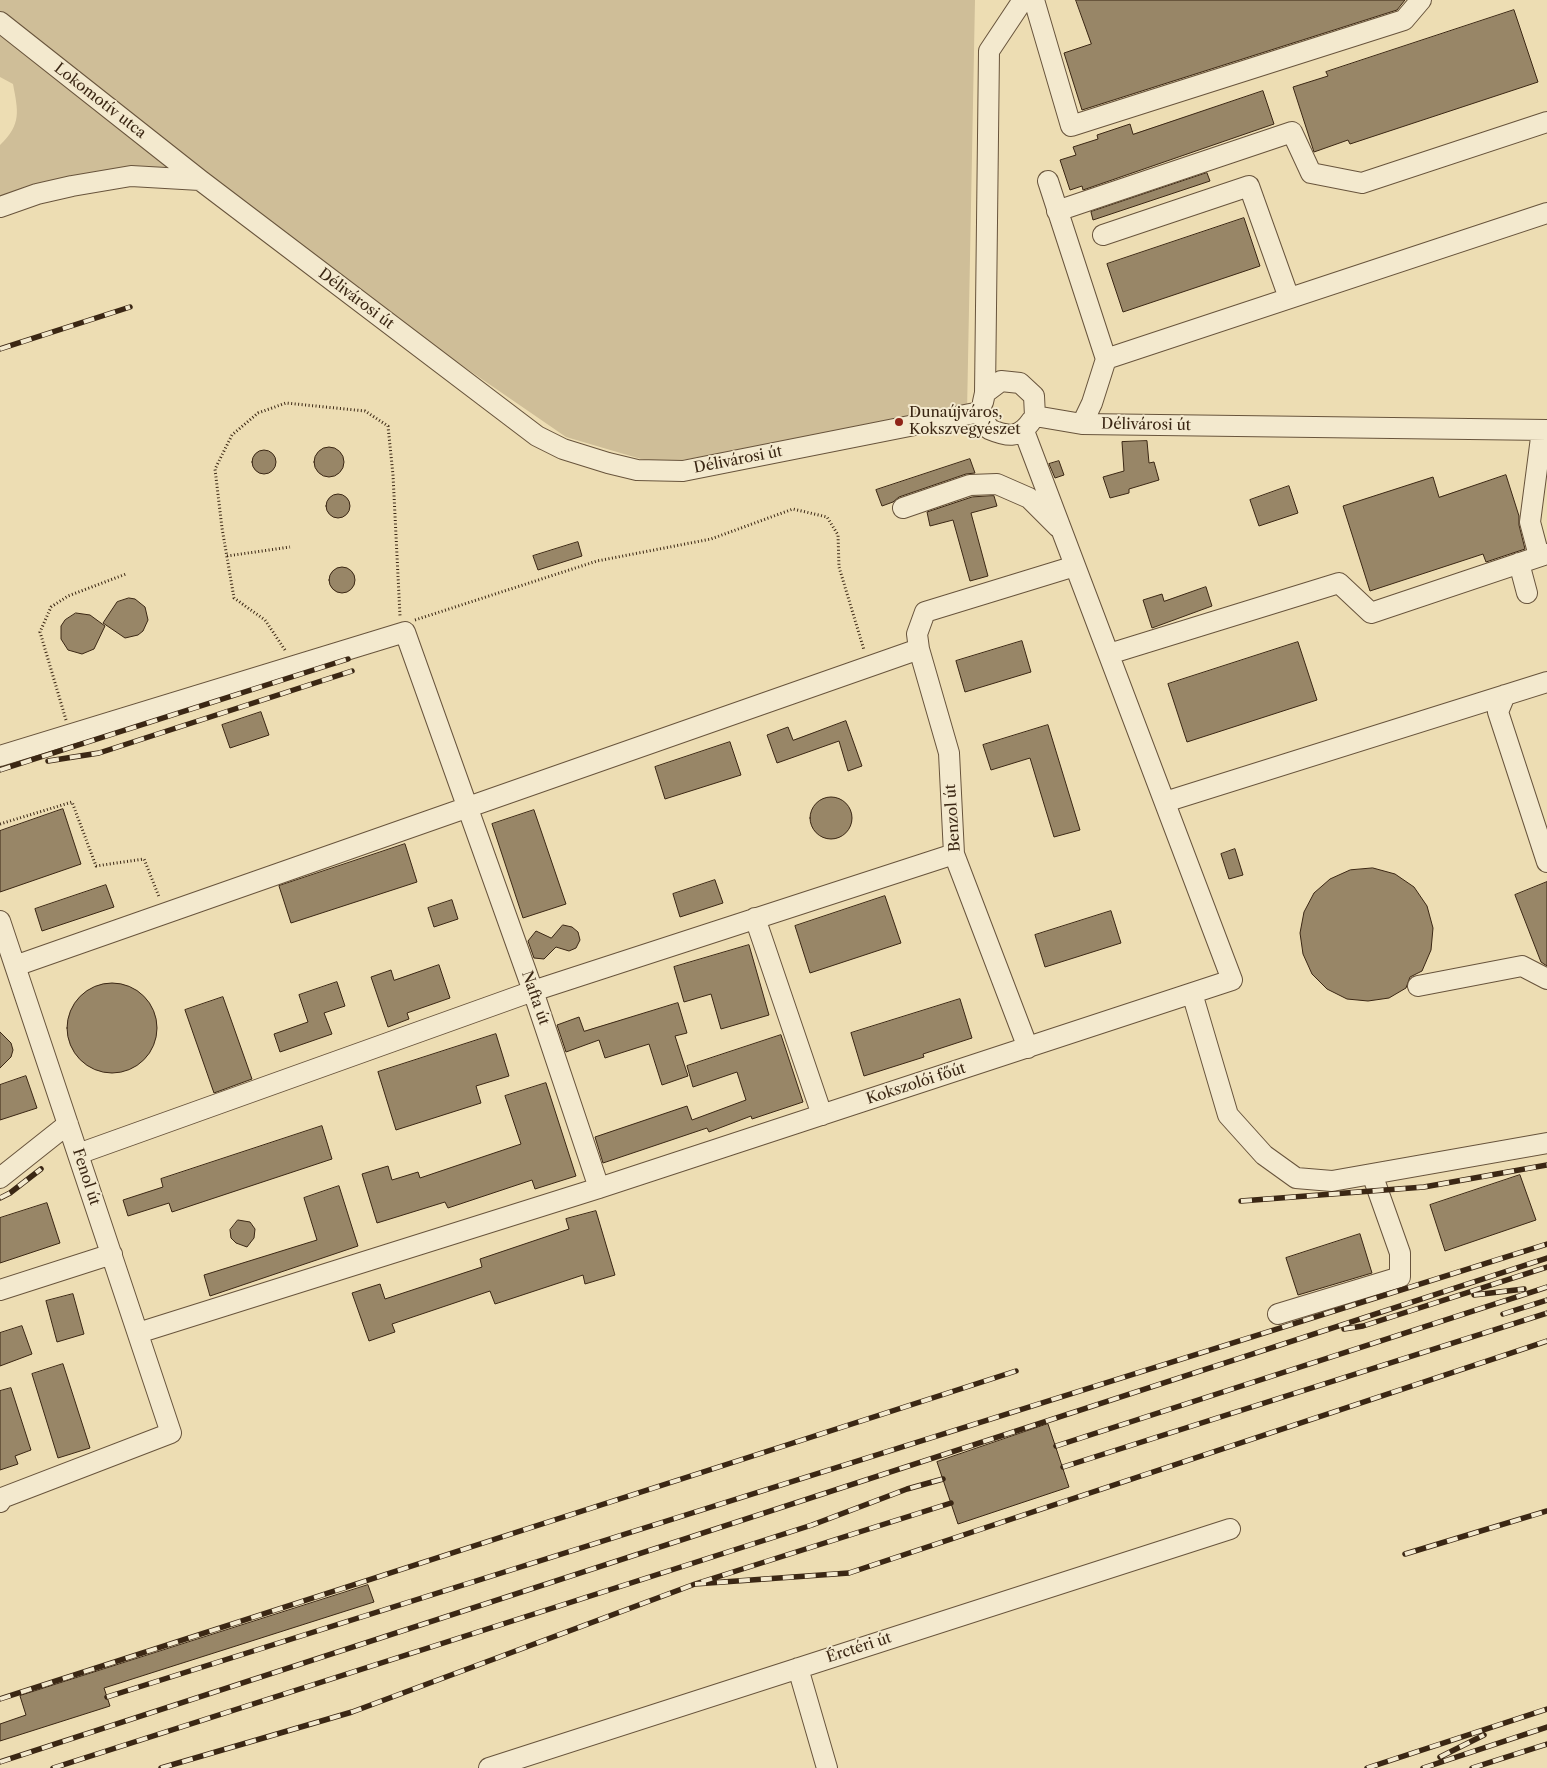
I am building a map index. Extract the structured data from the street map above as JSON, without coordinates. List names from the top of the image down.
{
  "streets": {
    "street": [
      "Lokomotív utca",
      "Délivárosi út",
      "Benzol út",
      "Nafta út",
      "Kokszolói főút",
      "Fenol út",
      "Érctéri út"
    ]
  },
  "crossings": [
    ["Lokomotív utca", "Délivárosi út"],
    ["Benzol út", "Kokszolói főút"],
    ["Nafta út", "Kokszolói főút"],
    ["Kokszolói főút", "Fenol út"]
  ],
  "places": ["Dunaújváros, Kokszvegyészet"]
}
